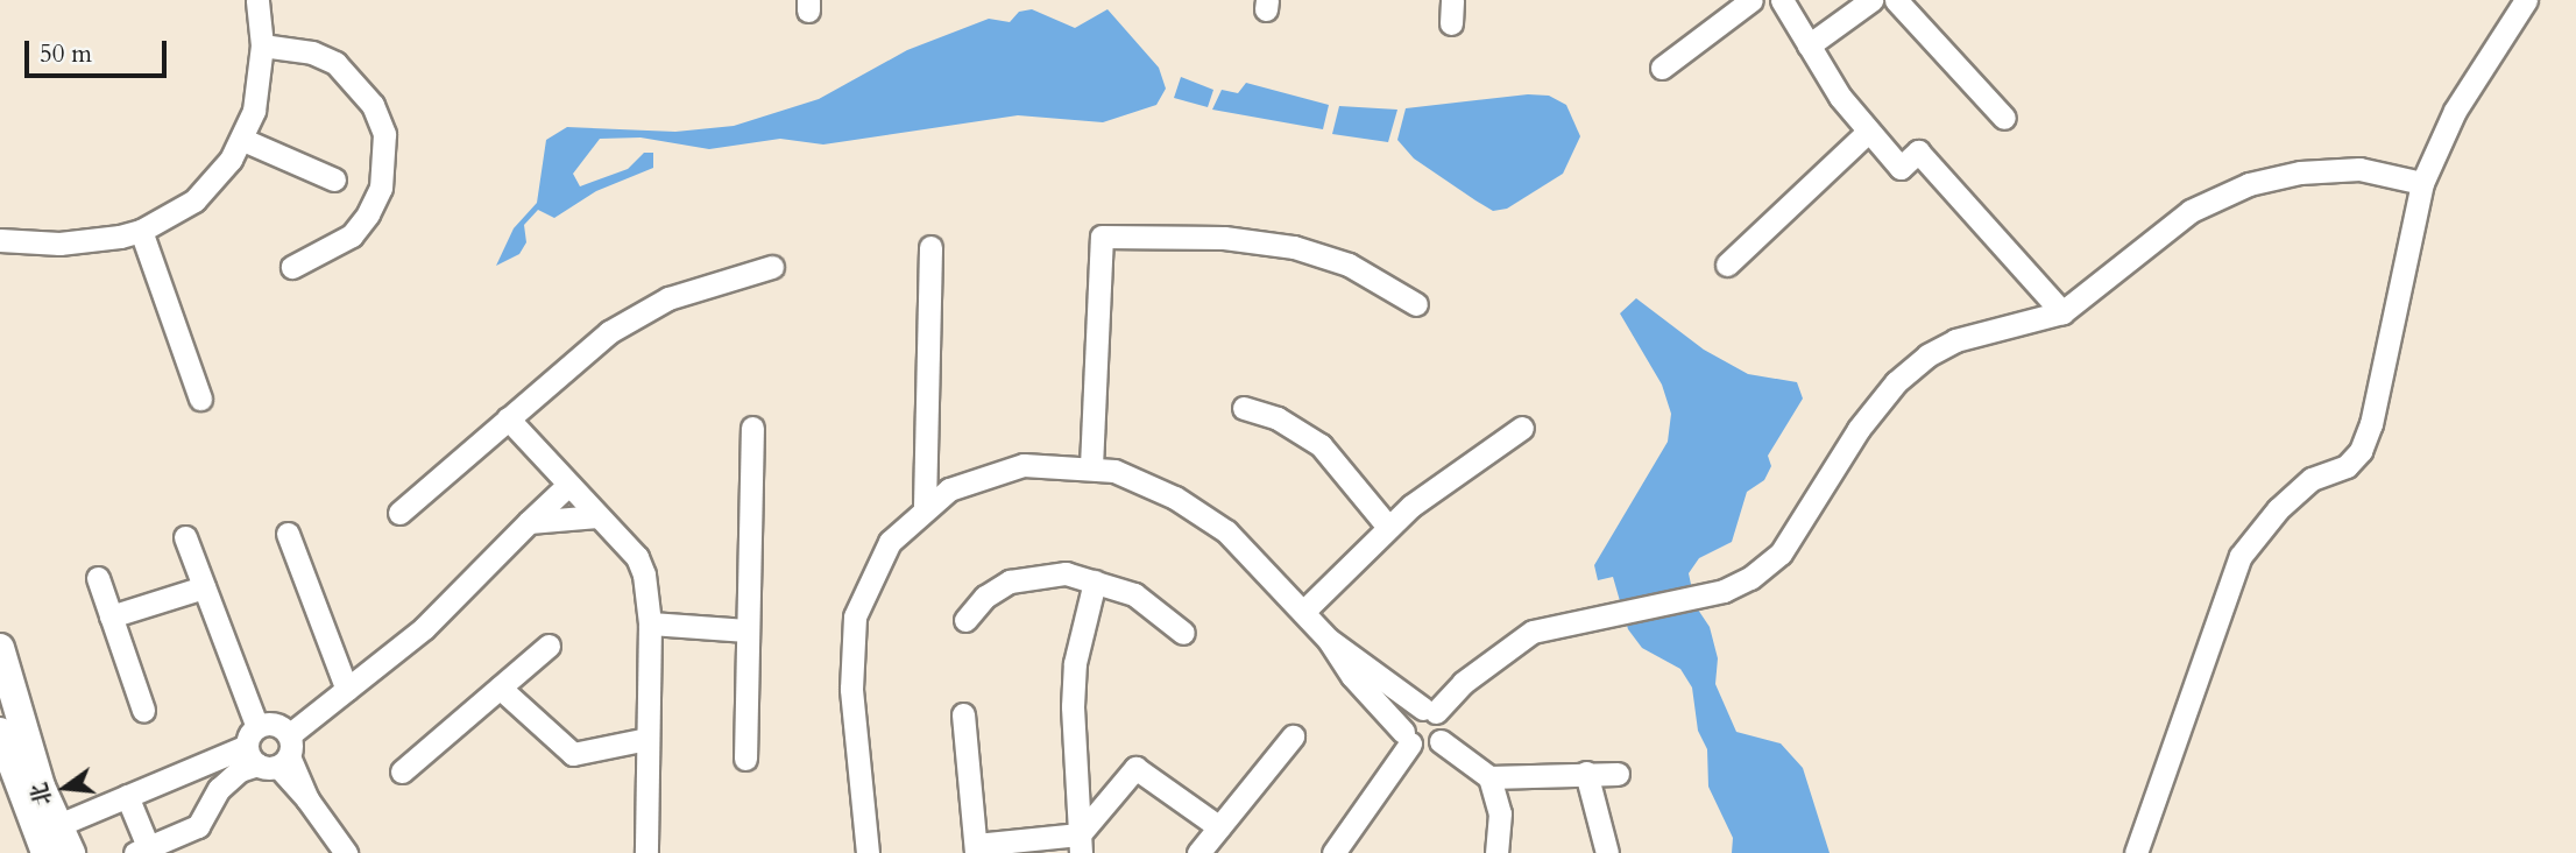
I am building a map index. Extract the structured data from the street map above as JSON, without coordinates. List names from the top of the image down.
{
  "scale_bar": "50 m",
  "north": "left"
}
